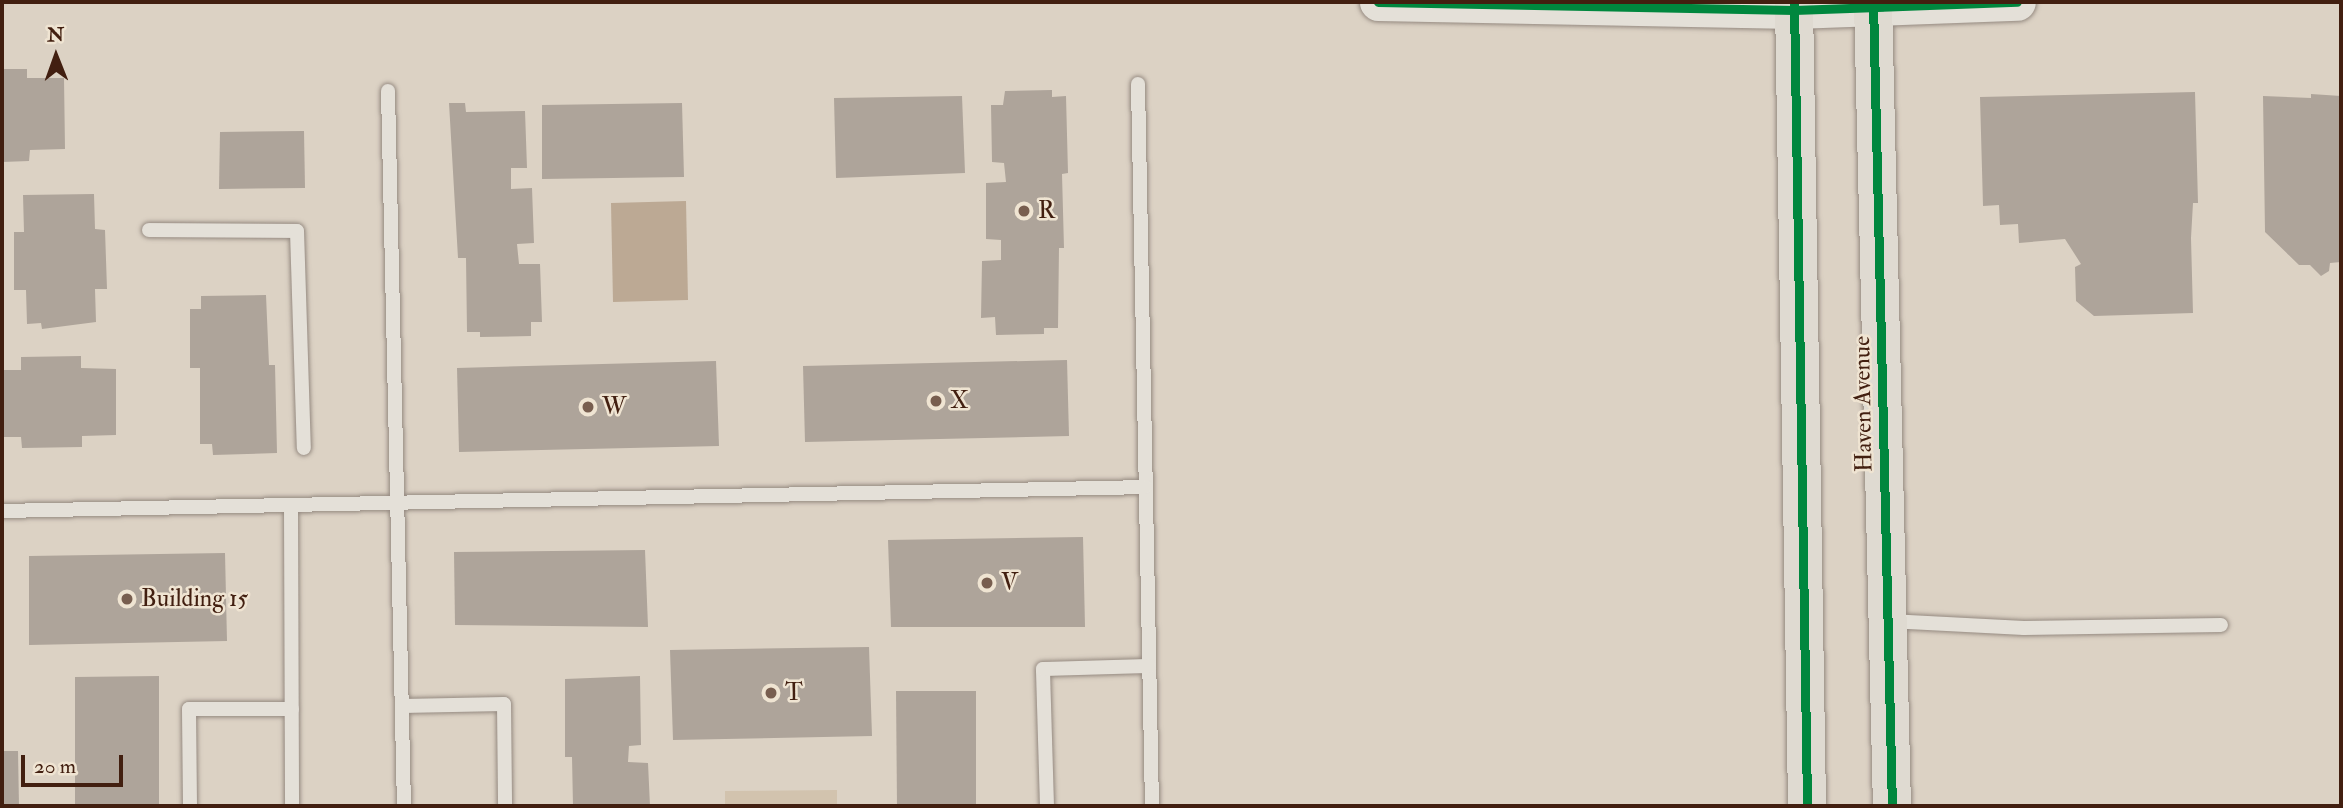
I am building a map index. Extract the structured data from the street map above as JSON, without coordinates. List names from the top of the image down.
{
  "streets": {
    "main road": ["Haven Avenue"]
  },
  "places": [
    "R",
    "X",
    "W",
    "V",
    "Building 15",
    "T"
  ],
  "scale_bar": "20 m",
  "north": "top"
}
